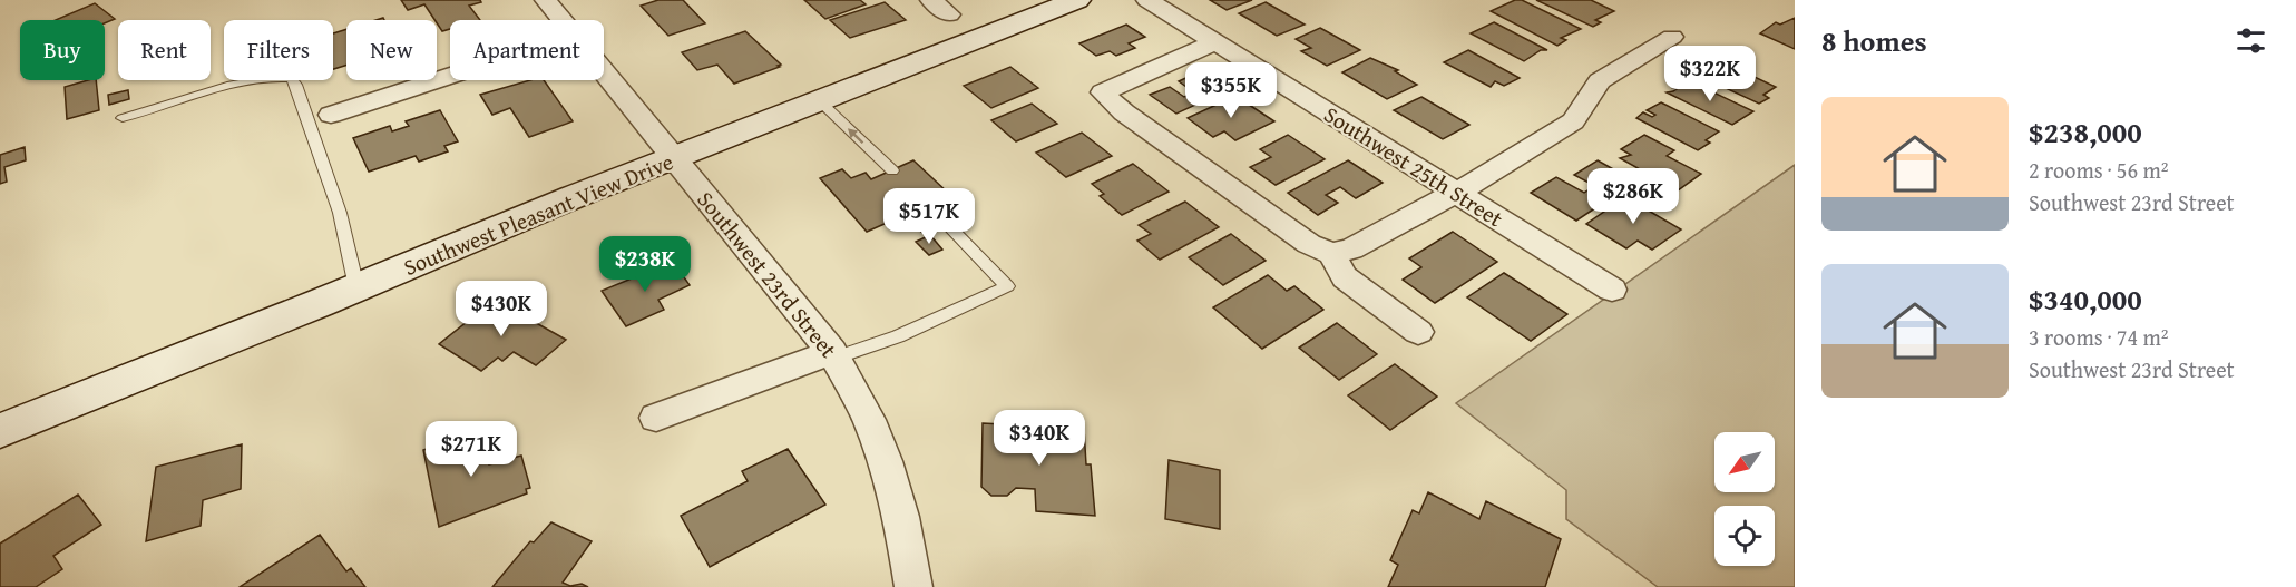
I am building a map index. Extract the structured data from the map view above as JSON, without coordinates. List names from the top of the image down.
{
  "streets": {
    "main road": ["Southwest Pleasant View Drive"],
    "street": ["Southwest 25th Street", "Southwest 23rd Street"]
  },
  "crossings": [
    ["Southwest Pleasant View Drive", "Southwest 23rd Street"]
  ],
  "north": "bottom left",
  "page": {
    "heading": "8 homes",
    "chip": [
      "Buy",
      "Rent",
      "Filters",
      "New",
      "Apartment"
    ],
    "price": [
      "$322K",
      "$355K",
      "$286K",
      "$517K",
      "$238K",
      "$430K",
      "$340K",
      "$271K"
    ],
    "list": [
      {
        "name": "$238,000",
        "note": "2 rooms · 56 m² · Southwest 23rd Street"
      },
      {
        "name": "$340,000",
        "note": "3 rooms · 74 m² · Southwest 23rd Street"
      }
    ]
  }
}
